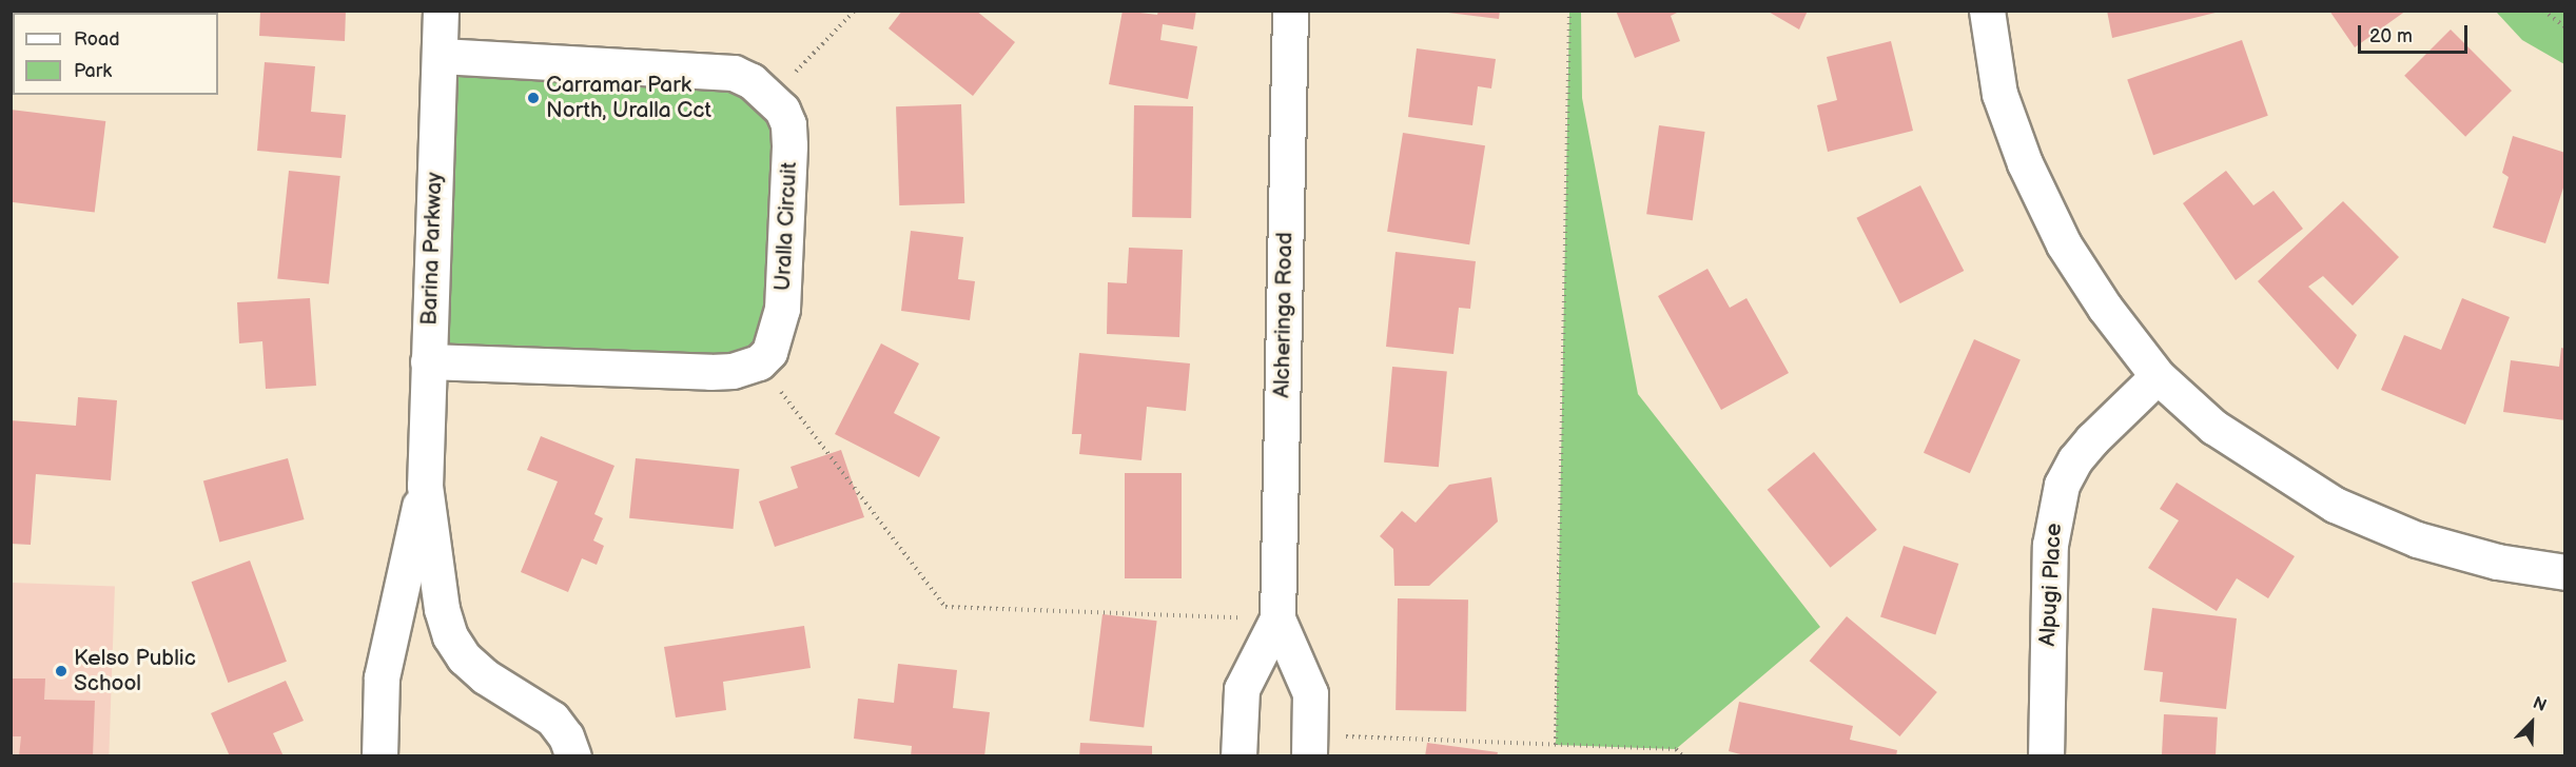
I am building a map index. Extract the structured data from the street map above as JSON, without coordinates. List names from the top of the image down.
{
  "streets": {
    "street": [
      "Uralla Circuit",
      "Barina Parkway",
      "Alcheringa Road",
      "Alpugi Place"
    ]
  },
  "crossings": [
    ["Uralla Circuit", "Barina Parkway"]
  ],
  "places": ["Carramar Park North, Uralla Cct", "Kelso Public School"],
  "legend": ["Road", "Park"],
  "scale_bar": "20 m",
  "north": "top right"
}
